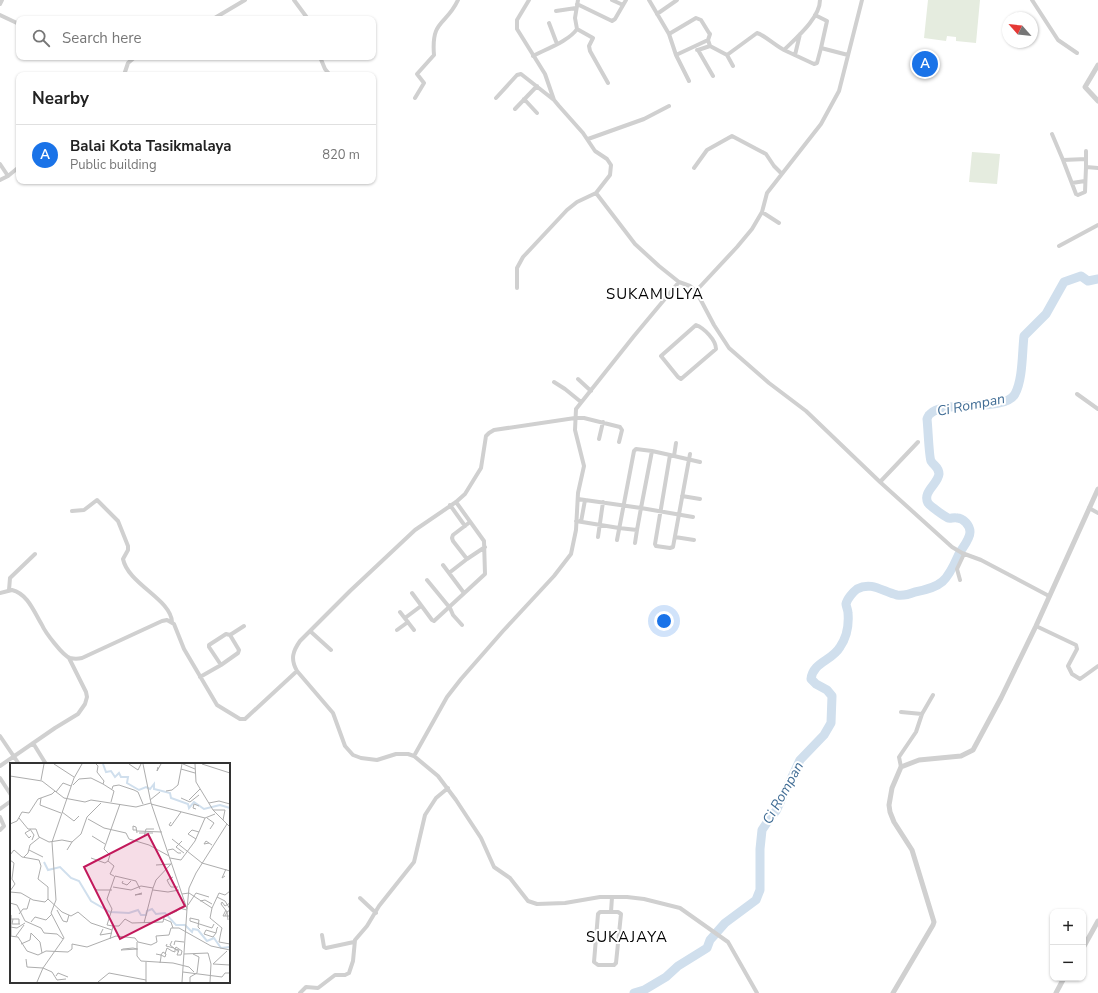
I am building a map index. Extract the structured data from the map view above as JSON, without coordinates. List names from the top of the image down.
{
  "districts": ["SUKAMULYA", "SUKAJAYA"],
  "water": ["Ci Rompan"],
  "north": "top left",
  "page": {
    "search": "Search here",
    "pins": "A",
    "heading": "Nearby",
    "list": [
      {
        "mark": "A",
        "name": "Balai Kota Tasikmalaya",
        "note": "Public building",
        "value": "820 m"
      }
    ],
    "map_buttons": ["+", "−"]
  }
}
